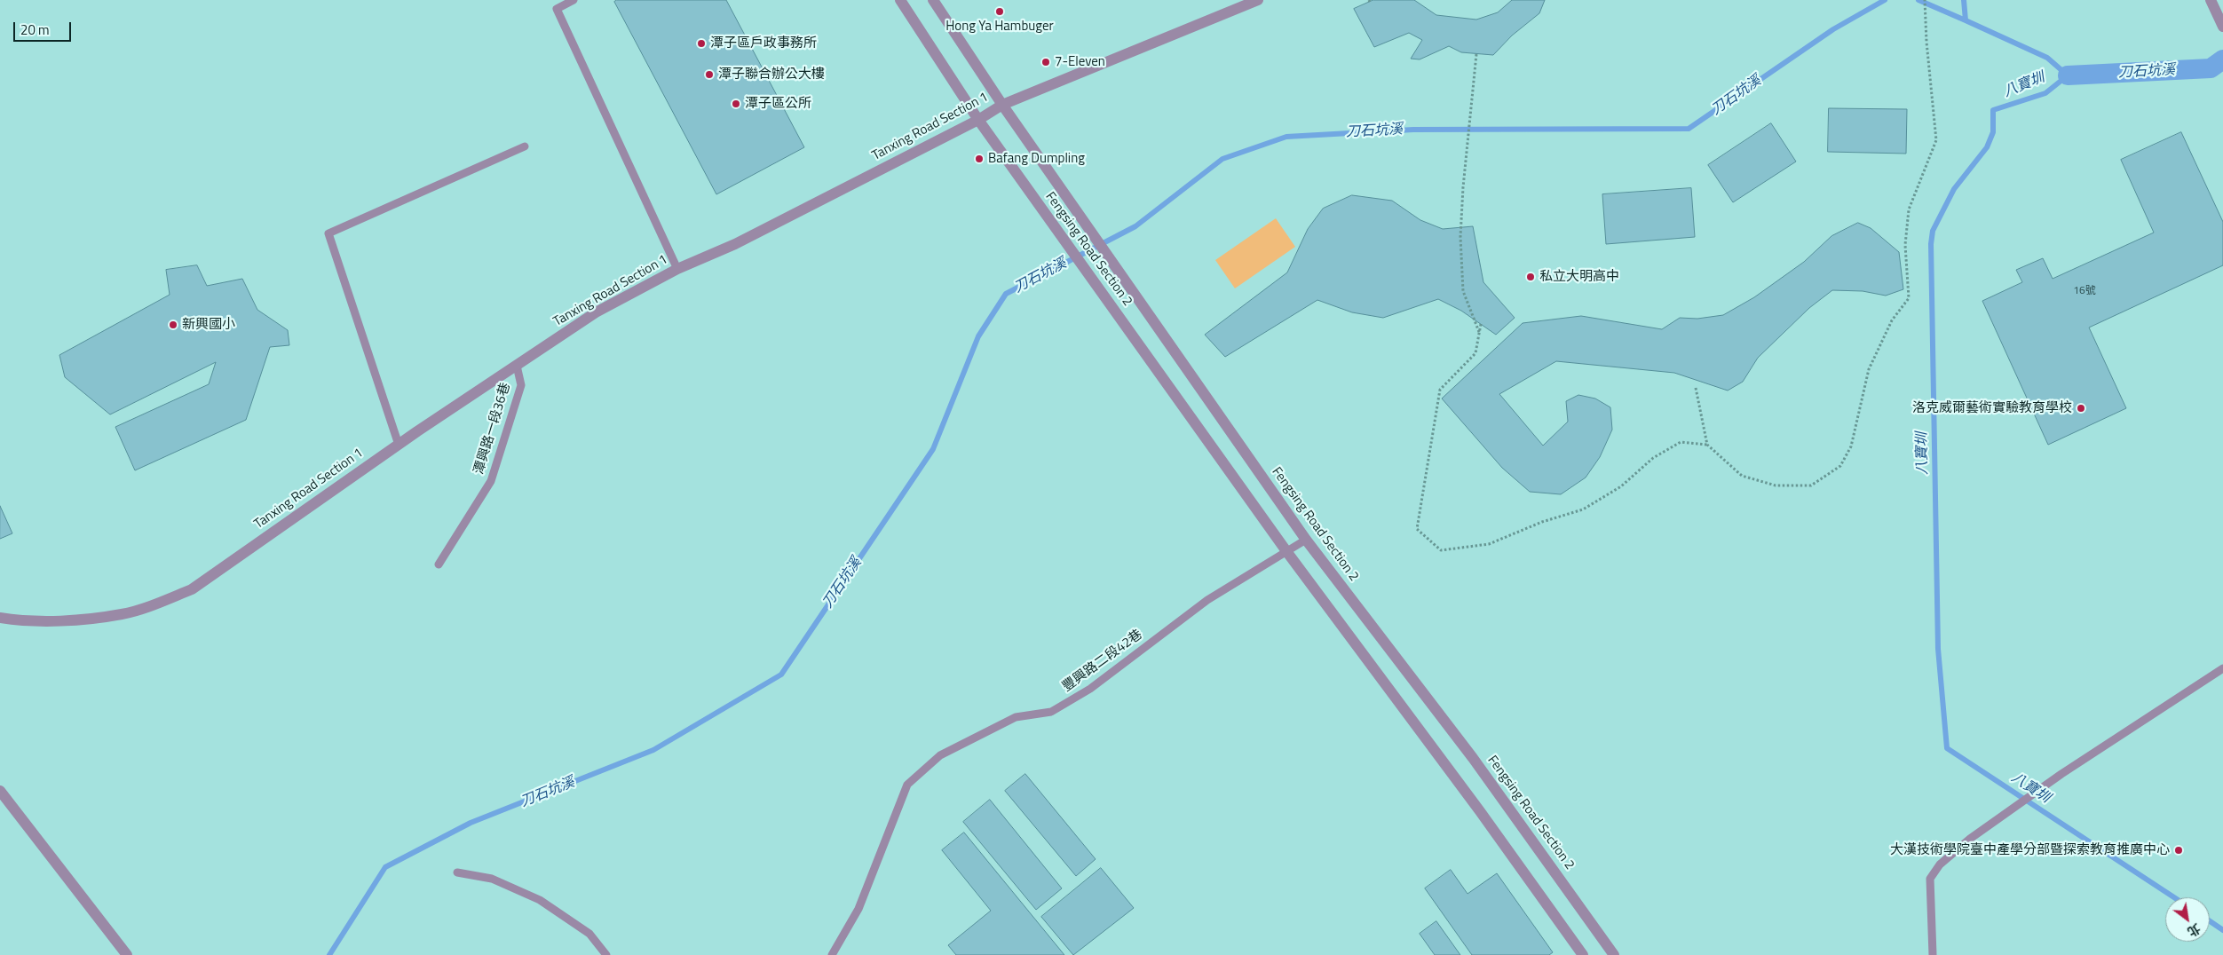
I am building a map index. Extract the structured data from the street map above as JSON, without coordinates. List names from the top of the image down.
{
  "streets": {
    "street": ["Tanxing Road Section 1", "Fengsing Road Section 2"],
    "lane": ["潭興路一段36巷", "豐興路二段42巷"]
  },
  "crossings": [
    ["Tanxing Road Section 1", "Fengsing Road Section 2"],
    ["Tanxing Road Section 1", "潭興路一段36巷"],
    ["Fengsing Road Section 2", "豐興路二段42巷"]
  ],
  "water": ["刀石坑溪", "八寶圳"],
  "places": [
    "Hong Ya Hambuger",
    "潭子區戶政事務所",
    "7-Eleven",
    "潭子聯合辦公大樓",
    "潭子區公所",
    "Bafang Dumpling",
    "私立大明高中",
    "新興國小",
    "洛克威爾藝術實驗教育學校",
    "大漢技術學院臺中產學分部暨探索教育推廣中心"
  ],
  "house_numbers": ["16號"],
  "scale_bar": "20 m",
  "north": "bottom right"
}
